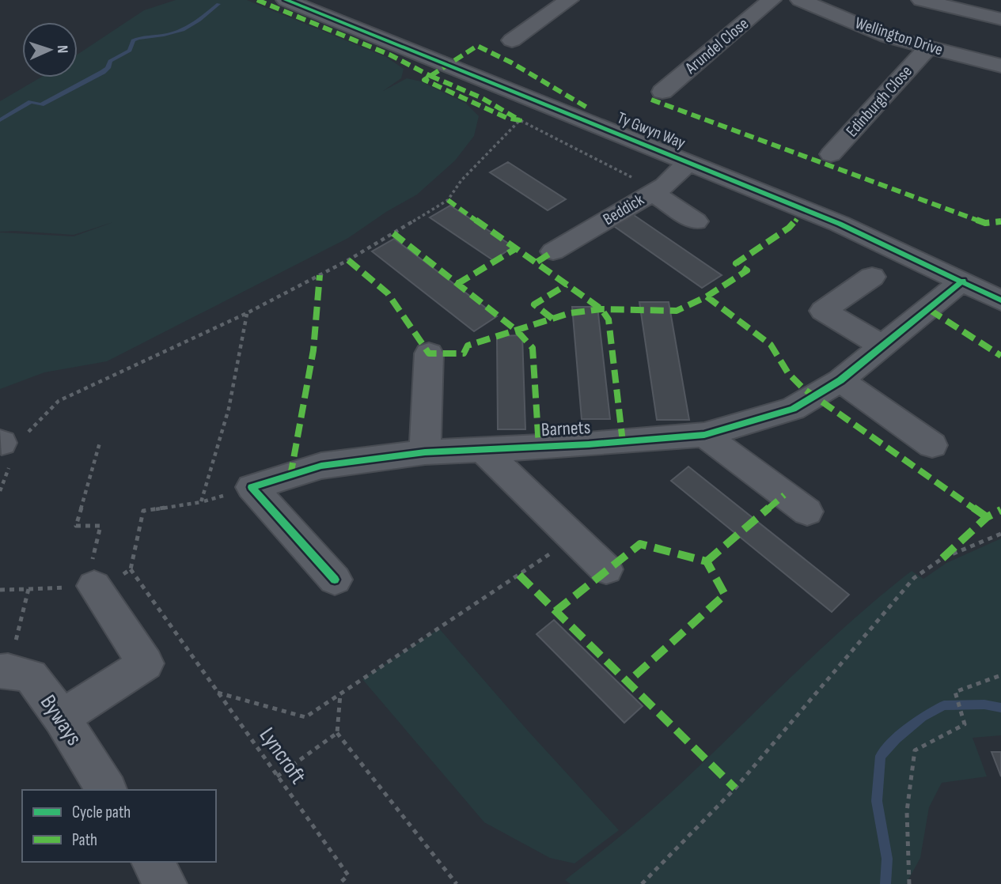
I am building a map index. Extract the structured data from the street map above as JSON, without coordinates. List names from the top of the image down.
{
  "streets": {
    "street": [
      "Wellington Drive",
      "Arundel Close",
      "Edinburgh Close",
      "Ty Gwyn Way",
      "Beddick",
      "Barnets",
      "Byways"
    ],
    "path": ["Lyncroft"]
  },
  "crossings": [
    ["Wellington Drive", "Edinburgh Close"],
    ["Ty Gwyn Way", "Beddick"],
    ["Ty Gwyn Way", "Barnets"]
  ],
  "legend": ["Cycle path", "Path"],
  "north": "right"
}
